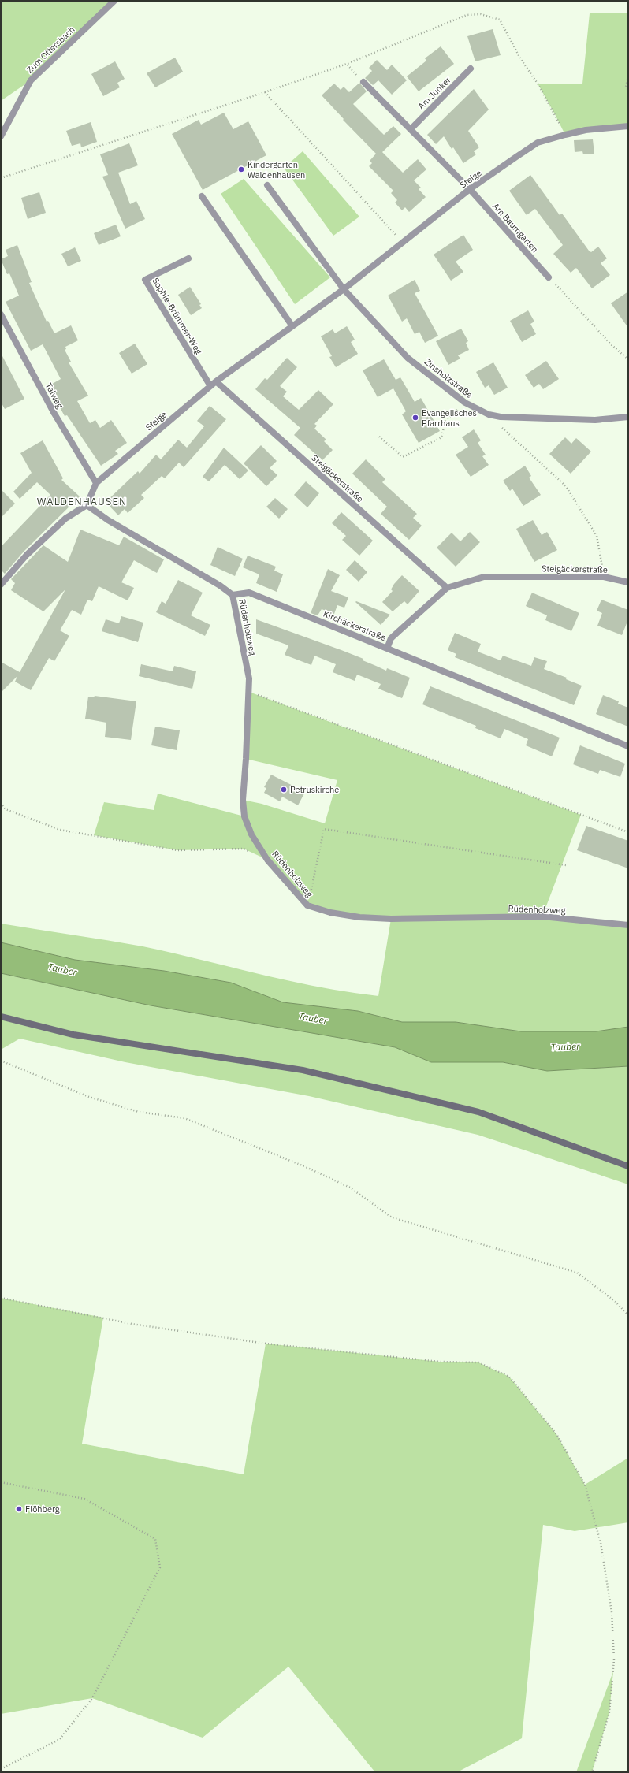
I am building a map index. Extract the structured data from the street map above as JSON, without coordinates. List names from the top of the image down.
{
  "streets": {
    "street": [
      "Zum Ottersbach",
      "Am Junker",
      "Steige",
      "Am Baumgarten",
      "Sophie-Brümmer-Weg",
      "Zinsholzstraße",
      "Talweg",
      "Steigäckerstraße",
      "Kirchäckerstraße",
      "Rüdenholzweg"
    ]
  },
  "crossings": [
    ["Steige", "Am Baumgarten"],
    ["Steige", "Sophie-Brümmer-Weg"],
    ["Steige", "Zinsholzstraße"],
    ["Steige", "Talweg"],
    ["Steige", "Steigäckerstraße"],
    ["Steigäckerstraße", "Kirchäckerstraße"],
    ["Kirchäckerstraße", "Rüdenholzweg"]
  ],
  "districts": ["WALDENHAUSEN"],
  "water": ["Tauber"],
  "places": [
    "Kindergarten Waldenhausen",
    "Evangelisches Pfarrhaus",
    "Petruskirche",
    "Flöhberg"
  ]
}
